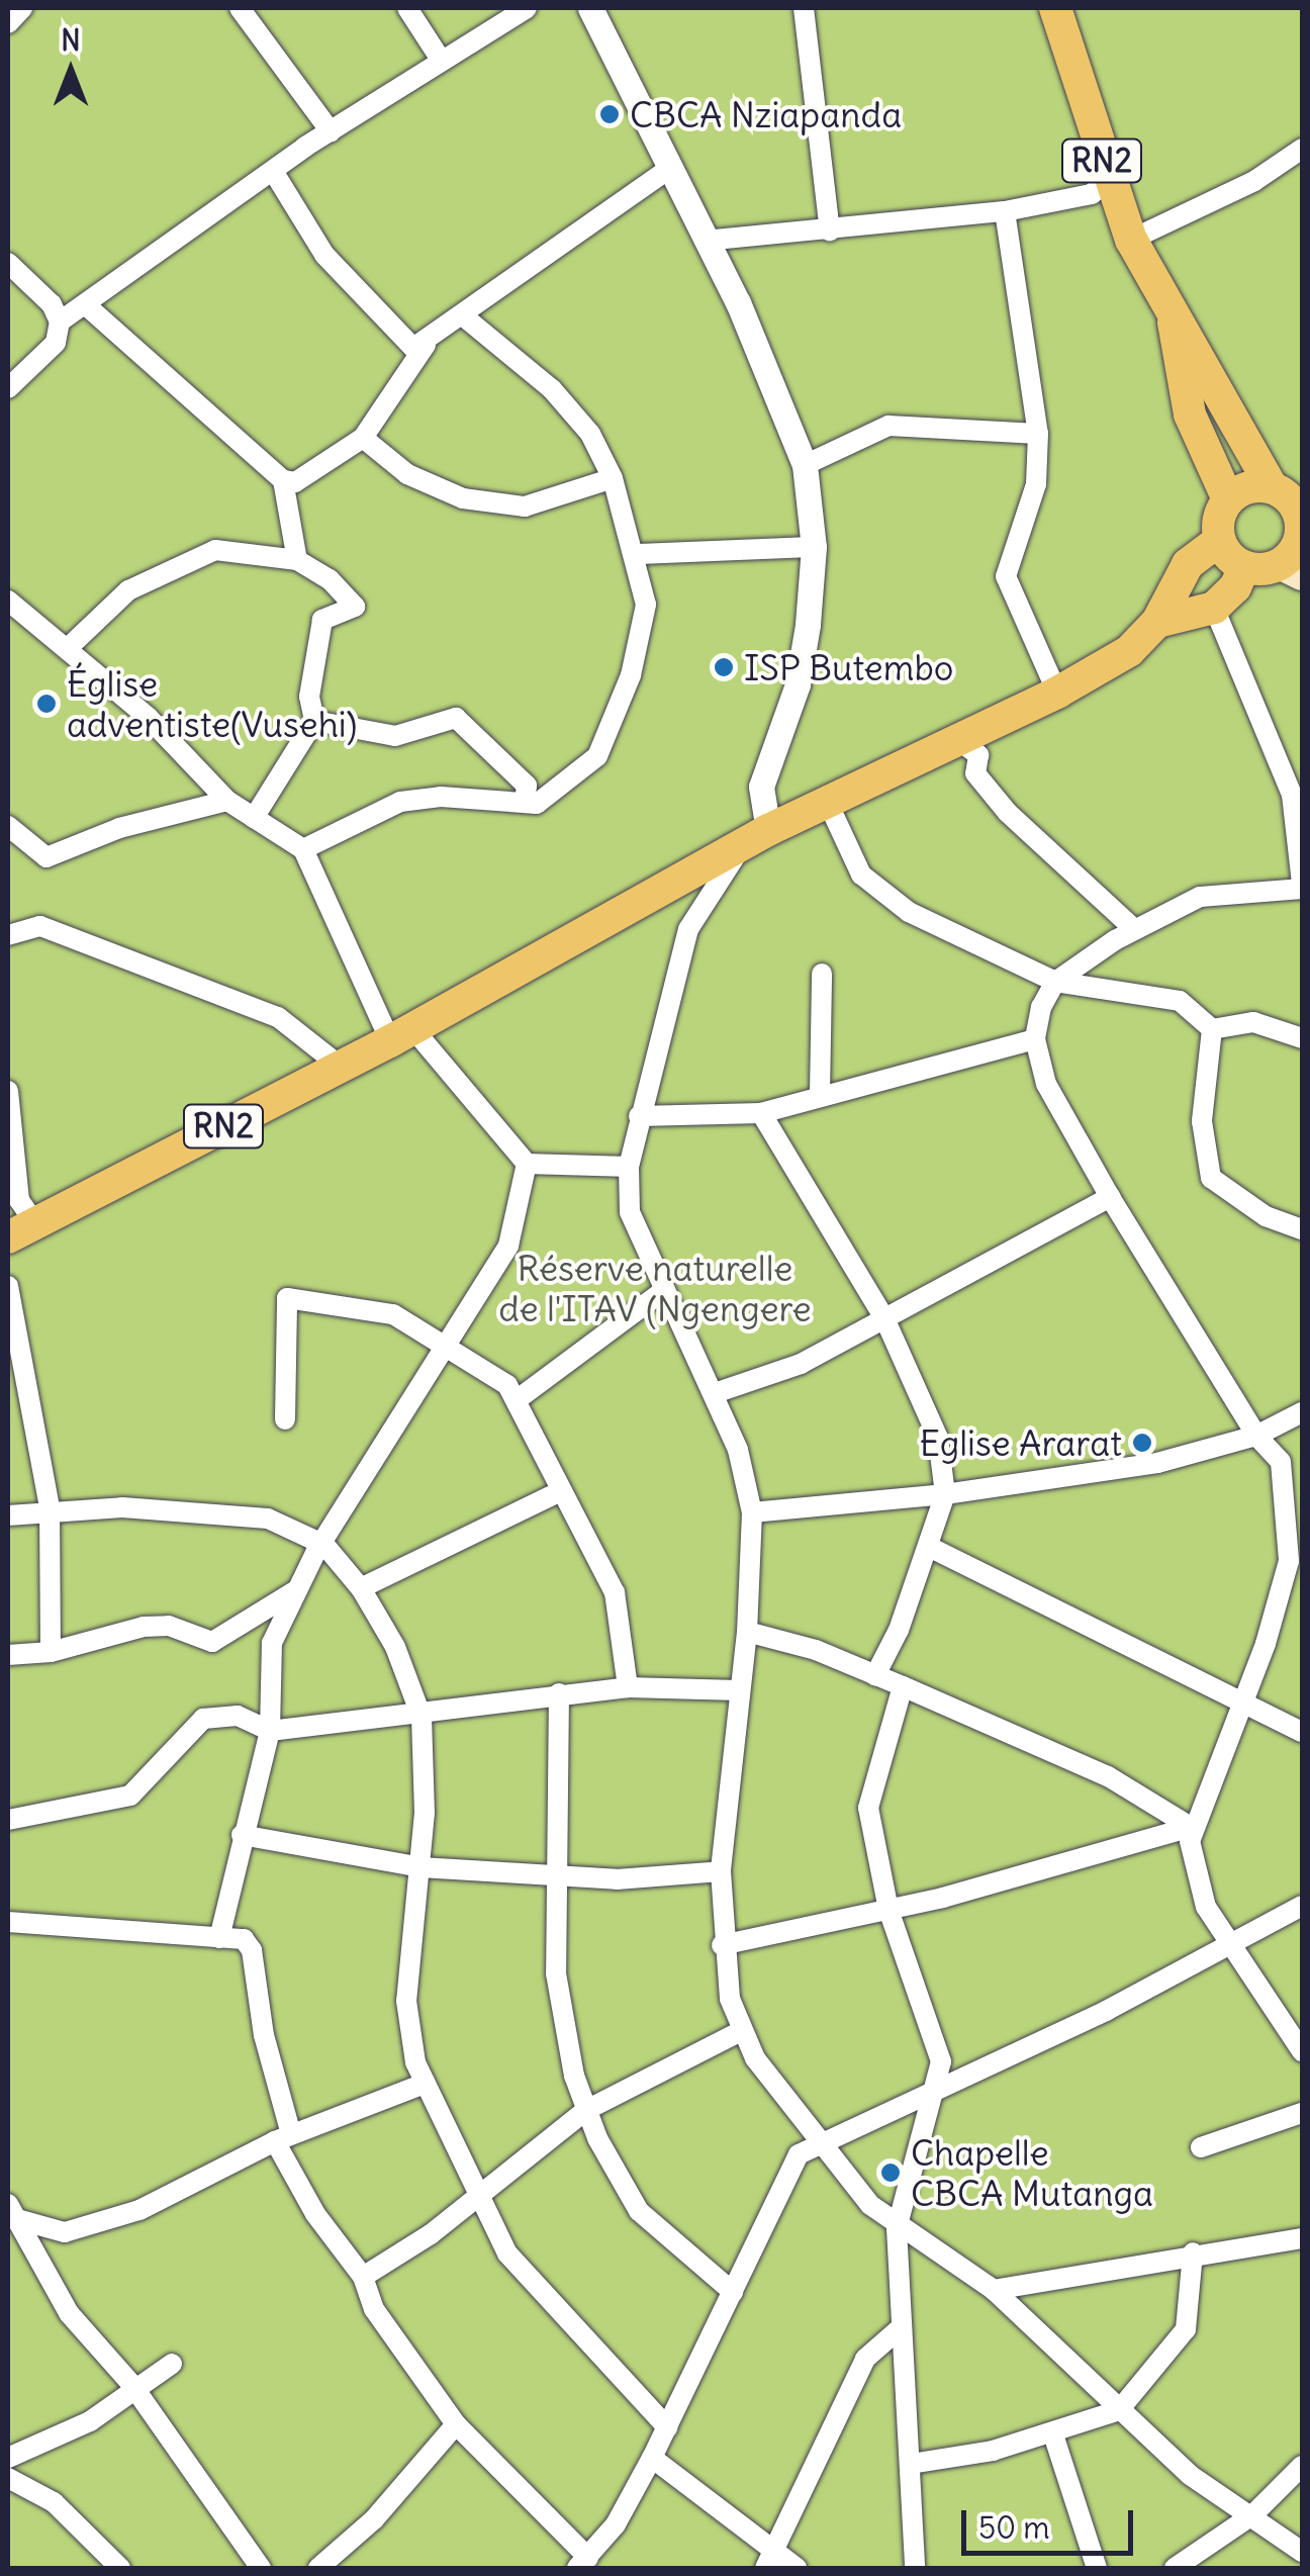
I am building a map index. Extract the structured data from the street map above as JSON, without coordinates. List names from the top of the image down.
{
  "streets": {
    "highway": ["RN2"]
  },
  "parks": ["Réserve naturelle de l'ITAV (Ngengere"],
  "places": [
    "CBCA Nziapanda",
    "ISP Butembo",
    "Église adventiste(Vusehi)",
    "Eglise Ararat",
    "Chapelle CBCA Mutanga"
  ],
  "scale_bar": "50 m",
  "north": "top"
}
